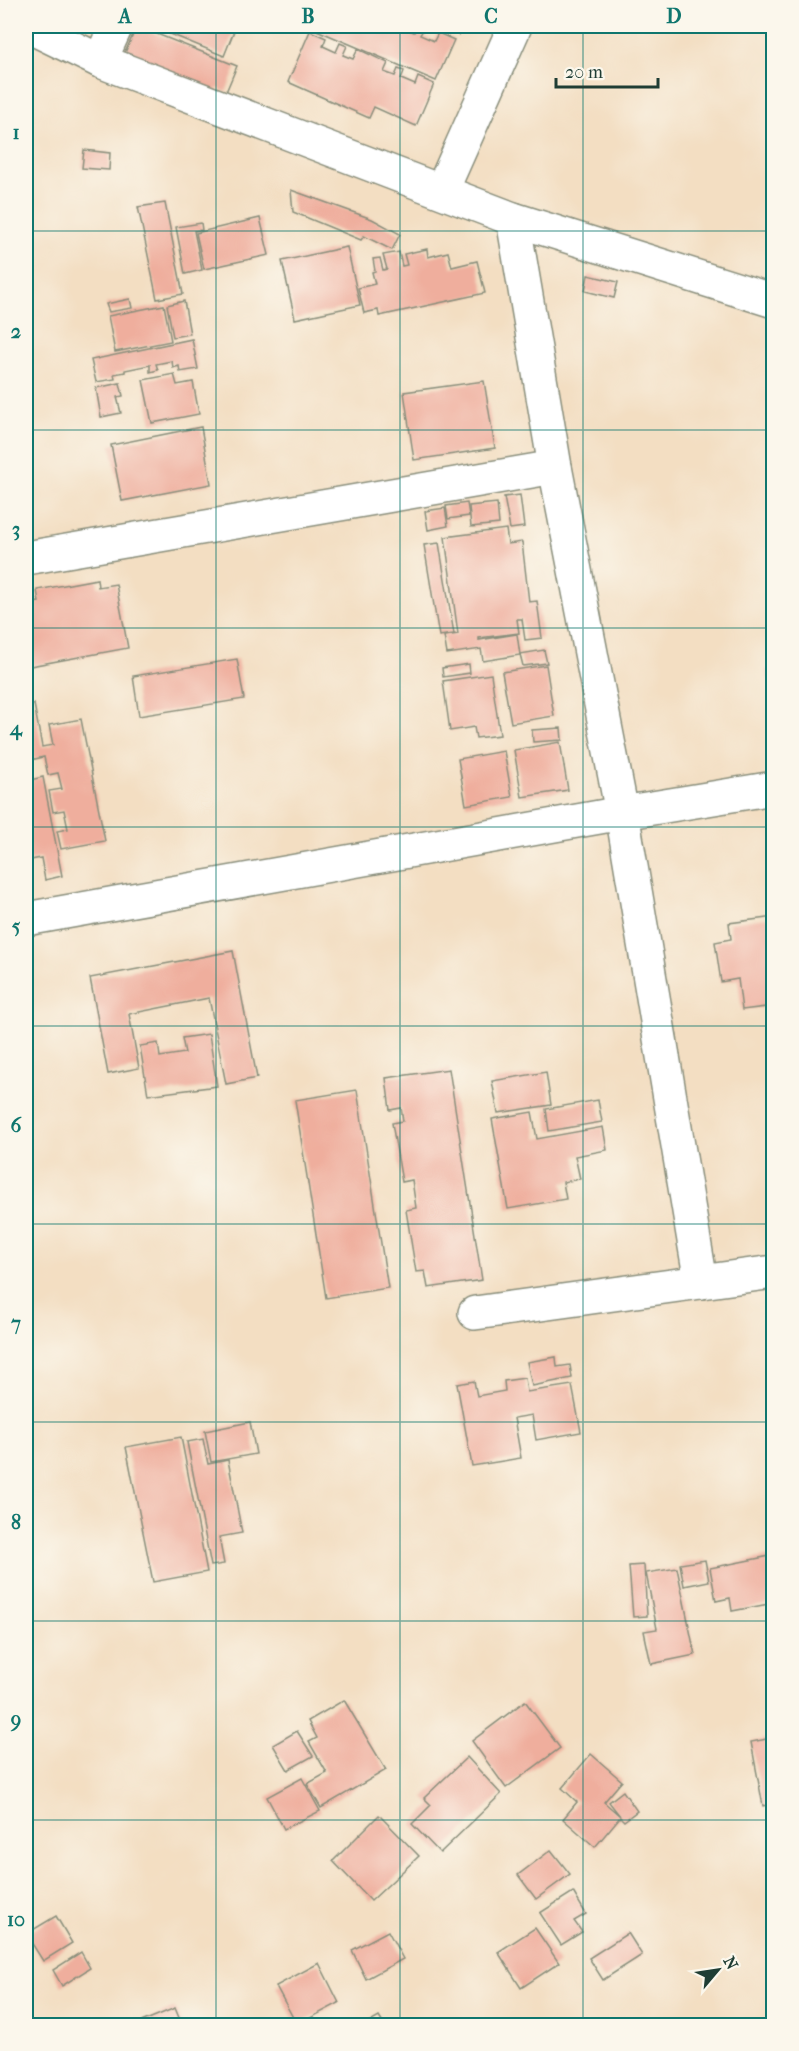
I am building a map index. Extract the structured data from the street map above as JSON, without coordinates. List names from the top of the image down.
{
  "scale_bar": "20 m",
  "north": "top right",
  "grid": {
    "columns": [
      "A",
      "B",
      "C",
      "D"
    ],
    "rows": [
      "1",
      "2",
      "3",
      "4",
      "5",
      "6",
      "7",
      "8",
      "9",
      "10"
    ]
  }
}
